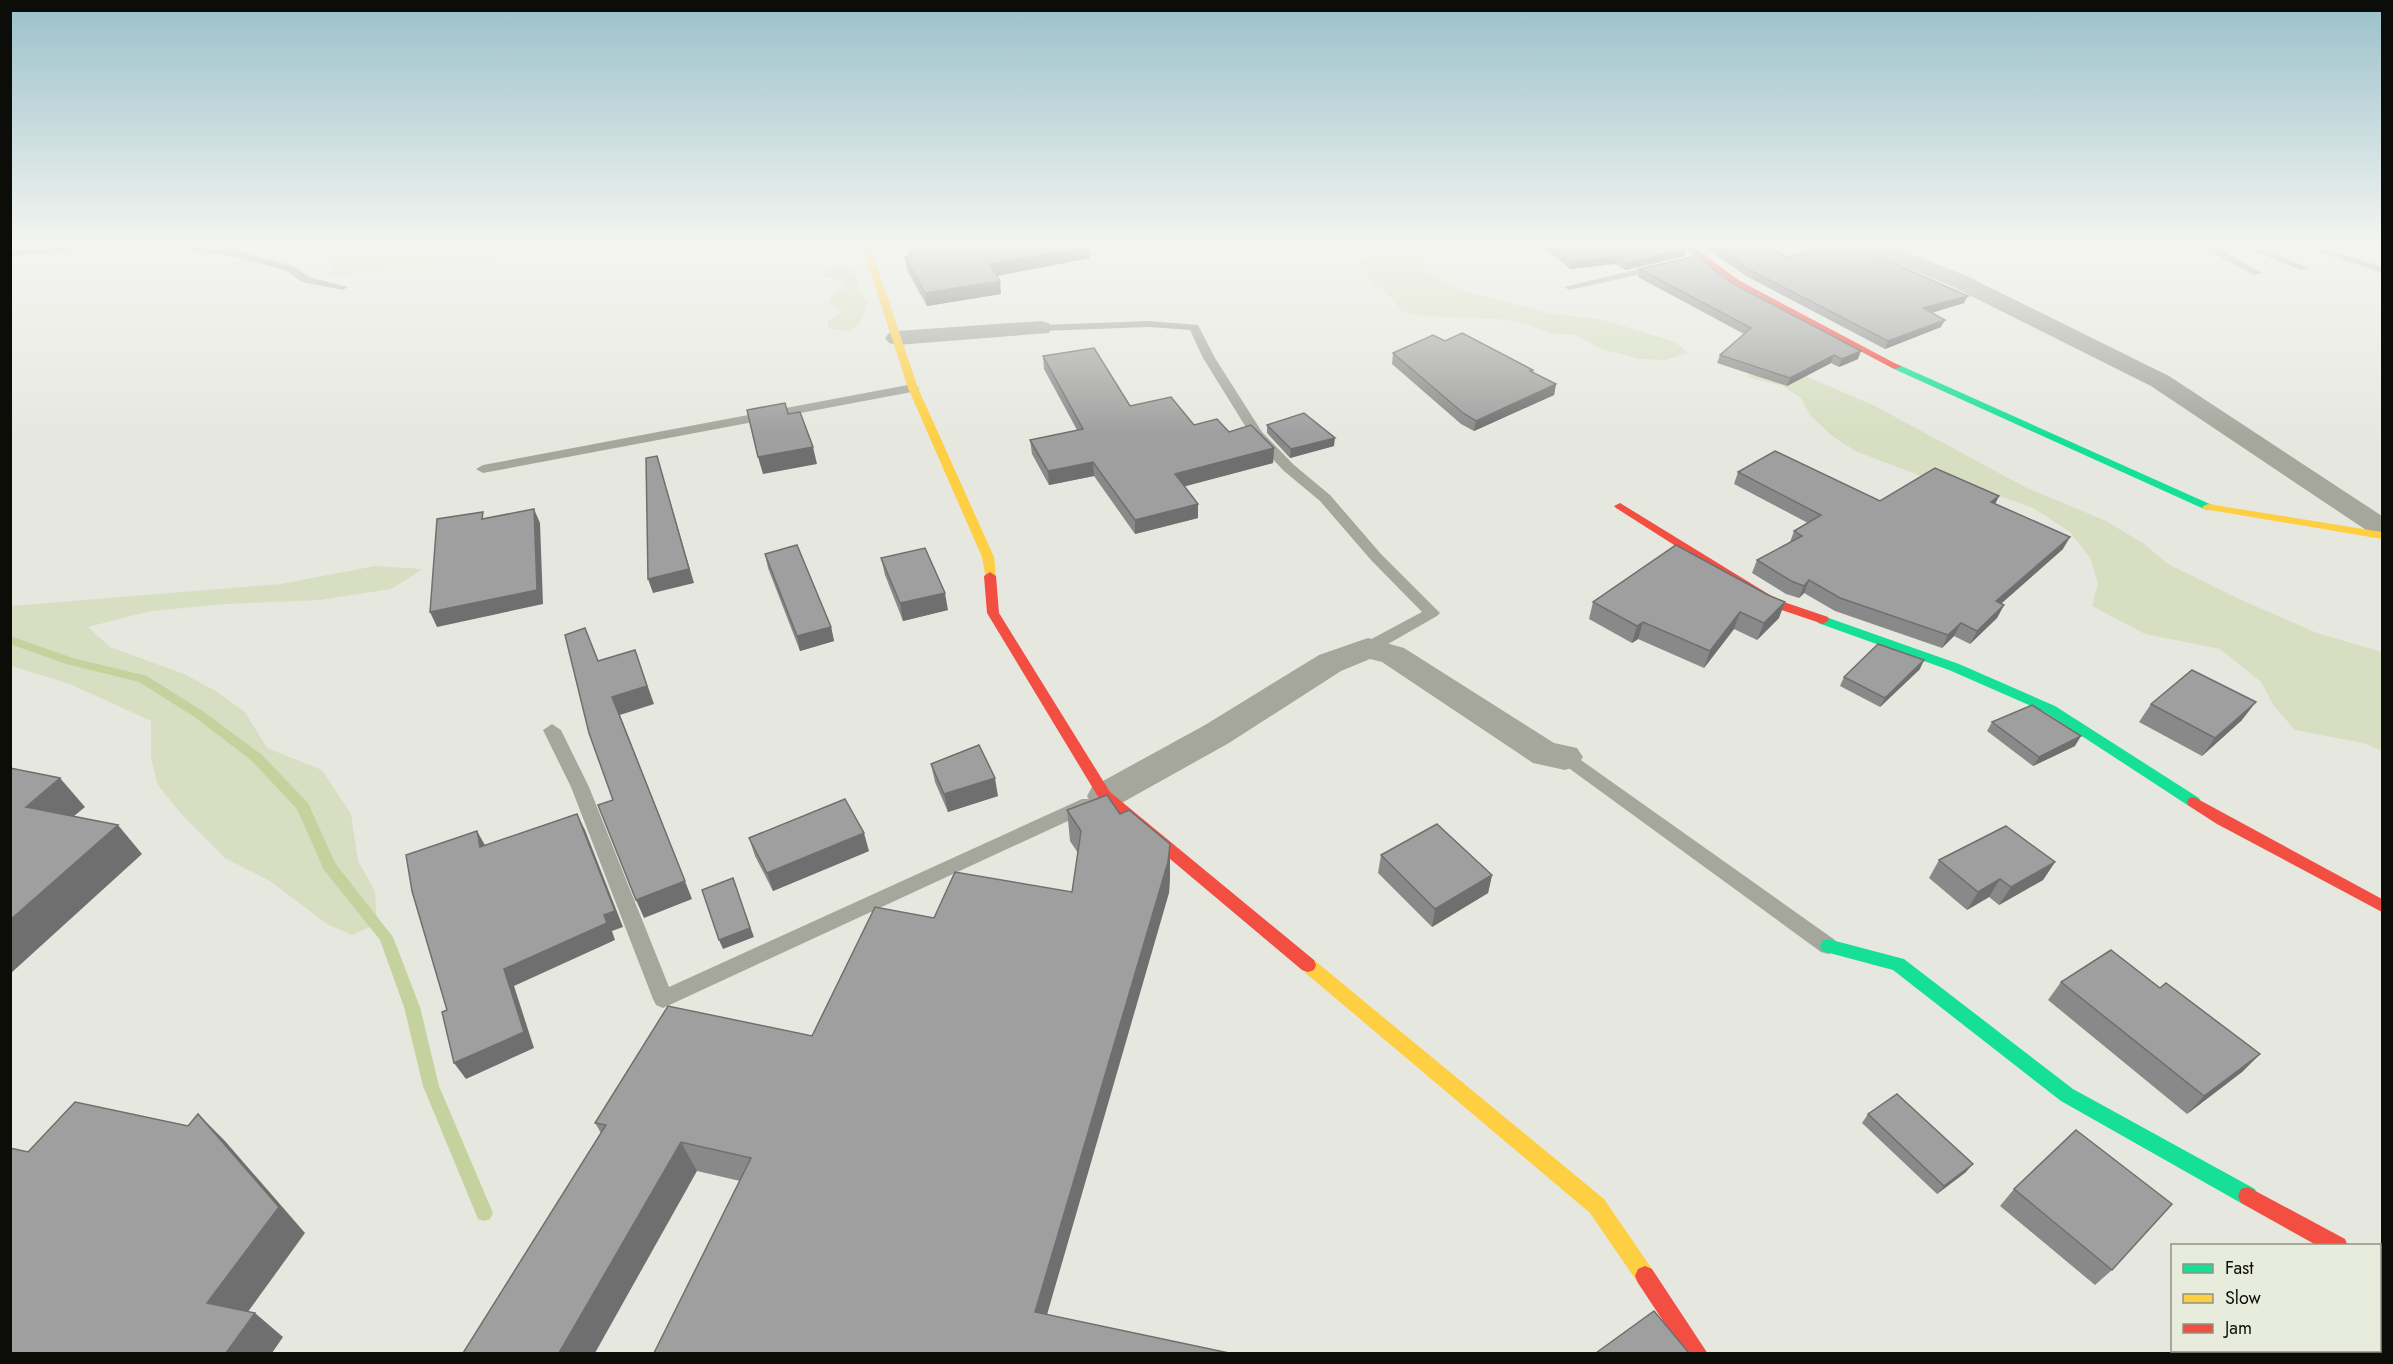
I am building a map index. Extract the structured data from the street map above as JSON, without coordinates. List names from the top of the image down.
{
  "legend": ["Fast", "Slow", "Jam"]
}
